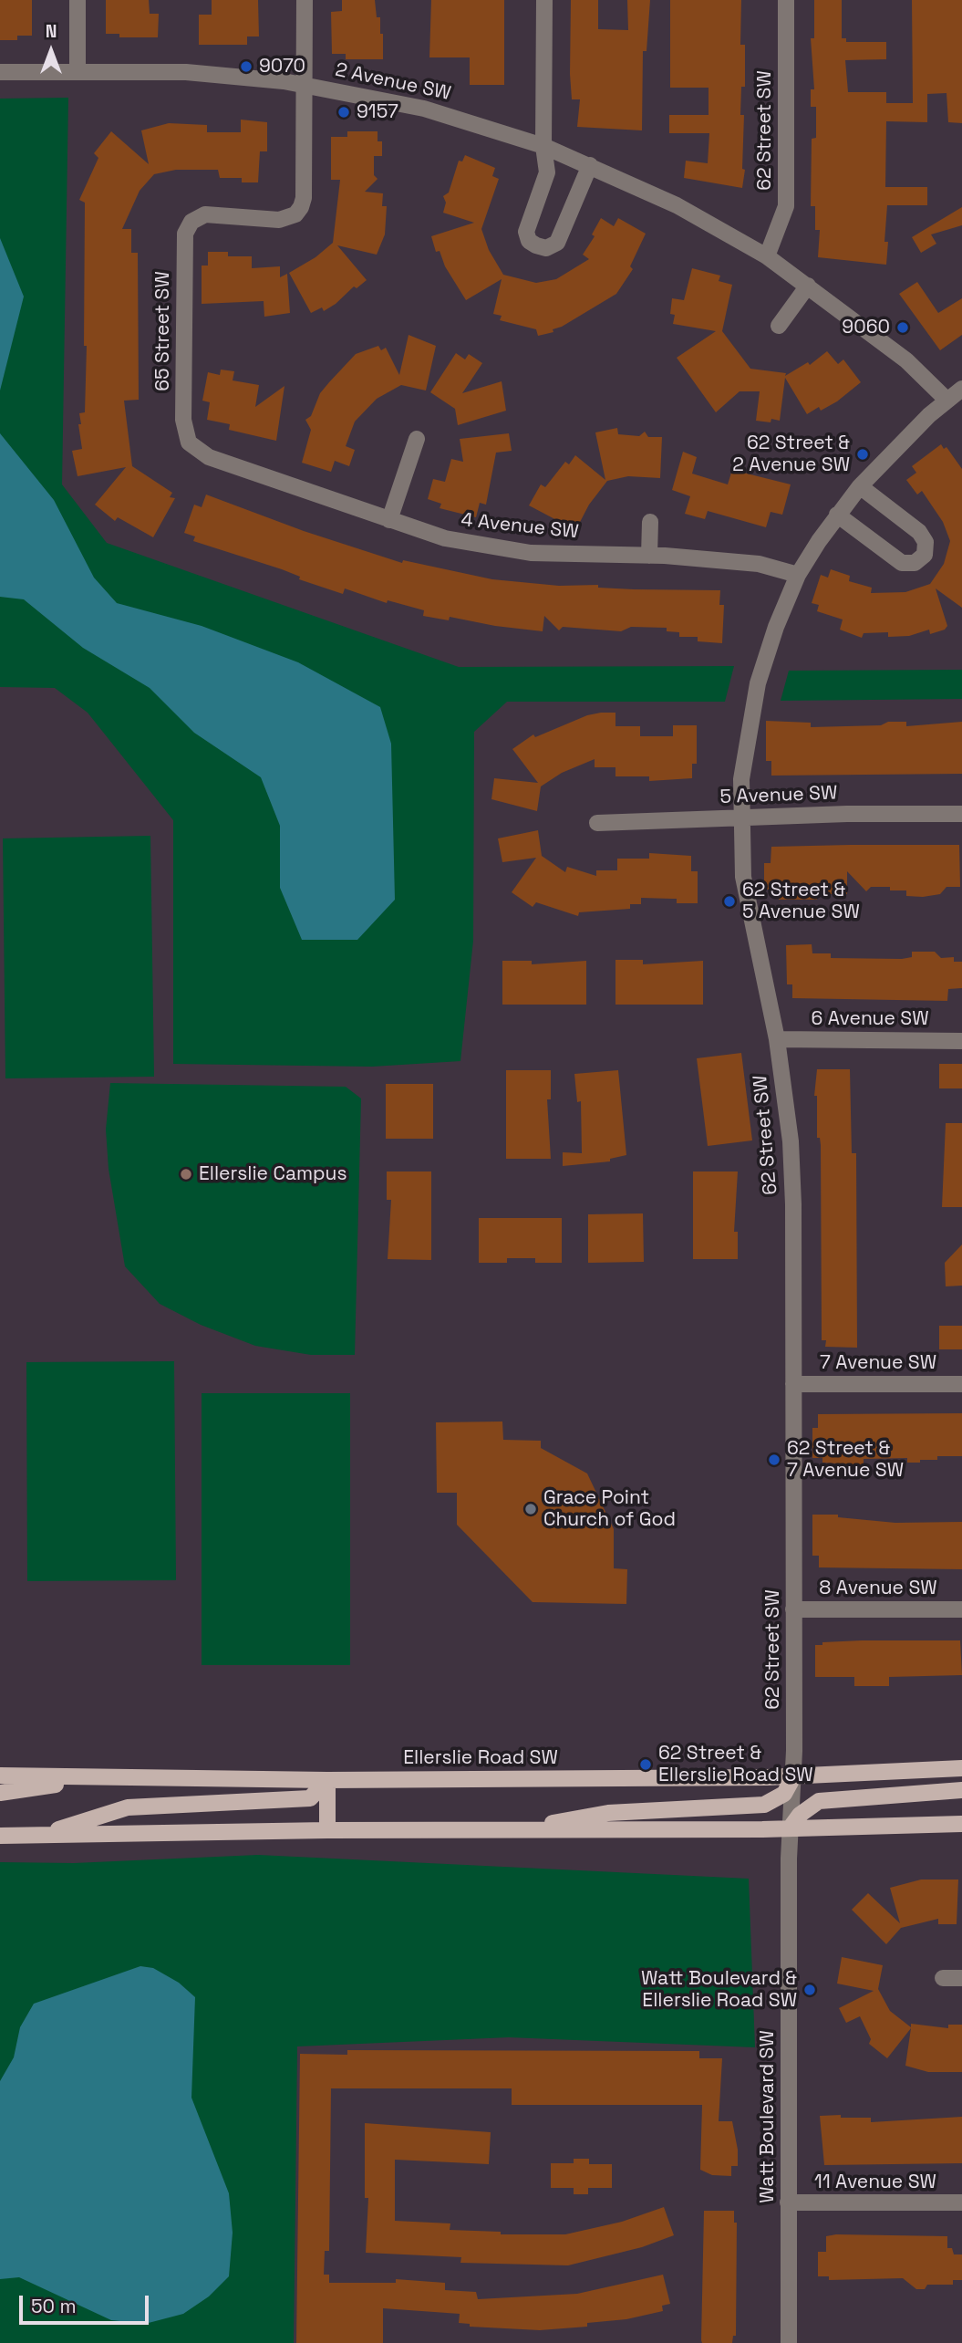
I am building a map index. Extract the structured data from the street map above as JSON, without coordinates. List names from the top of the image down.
{
  "streets": {
    "main road": ["Ellerslie Road SW"],
    "street": [
      "2 Avenue SW",
      "62 Street SW",
      "65 Street SW",
      "4 Avenue SW",
      "5 Avenue SW",
      "6 Avenue SW",
      "7 Avenue SW",
      "8 Avenue SW",
      "Watt Boulevard SW",
      "11 Avenue SW"
    ]
  },
  "crossings": [
    ["2 Avenue SW", "62 Street SW"],
    ["2 Avenue SW", "65 Street SW"],
    ["62 Street SW", "4 Avenue SW"],
    ["62 Street SW", "5 Avenue SW"],
    ["62 Street SW", "6 Avenue SW"],
    ["62 Street SW", "7 Avenue SW"],
    ["62 Street SW", "8 Avenue SW"],
    ["62 Street SW", "Ellerslie Road SW"],
    ["62 Street SW", "Watt Boulevard SW"],
    ["65 Street SW", "4 Avenue SW"],
    ["Ellerslie Road SW", "Watt Boulevard SW"],
    ["Watt Boulevard SW", "11 Avenue SW"]
  ],
  "places": [
    "9070",
    "9157",
    "9060",
    "62 Street & 2 Avenue SW",
    "62 Street & 5 Avenue SW",
    "Ellerslie Campus",
    "62 Street & 7 Avenue SW",
    "Grace Point Church of God",
    "62 Street & Ellerslie Road SW",
    "Watt Boulevard & Ellerslie Road SW"
  ],
  "scale_bar": "50 m",
  "north": "top"
}
